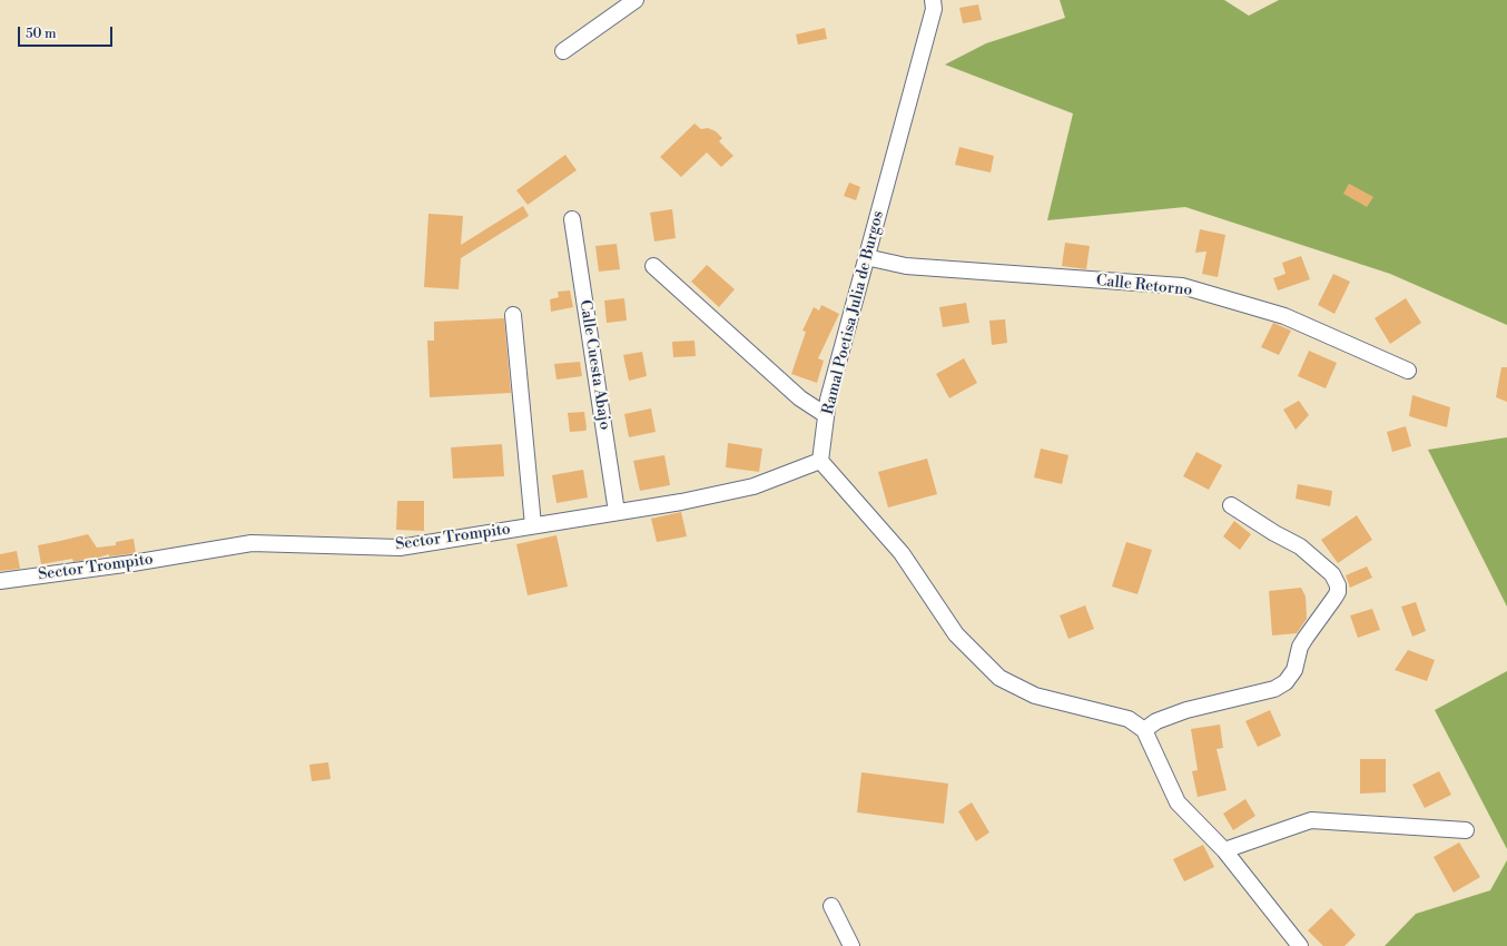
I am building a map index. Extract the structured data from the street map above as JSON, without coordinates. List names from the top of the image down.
{
  "streets": {
    "street": [
      "Calle Retorno",
      "Ramal Poetisa Julia de Burgos",
      "Calle Cuesta Abajo",
      "Sector Trompito"
    ]
  },
  "crossings": [
    ["Calle Retorno", "Ramal Poetisa Julia de Burgos"],
    ["Ramal Poetisa Julia de Burgos", "Sector Trompito"],
    ["Calle Cuesta Abajo", "Sector Trompito"]
  ],
  "scale_bar": "50 m"
}
